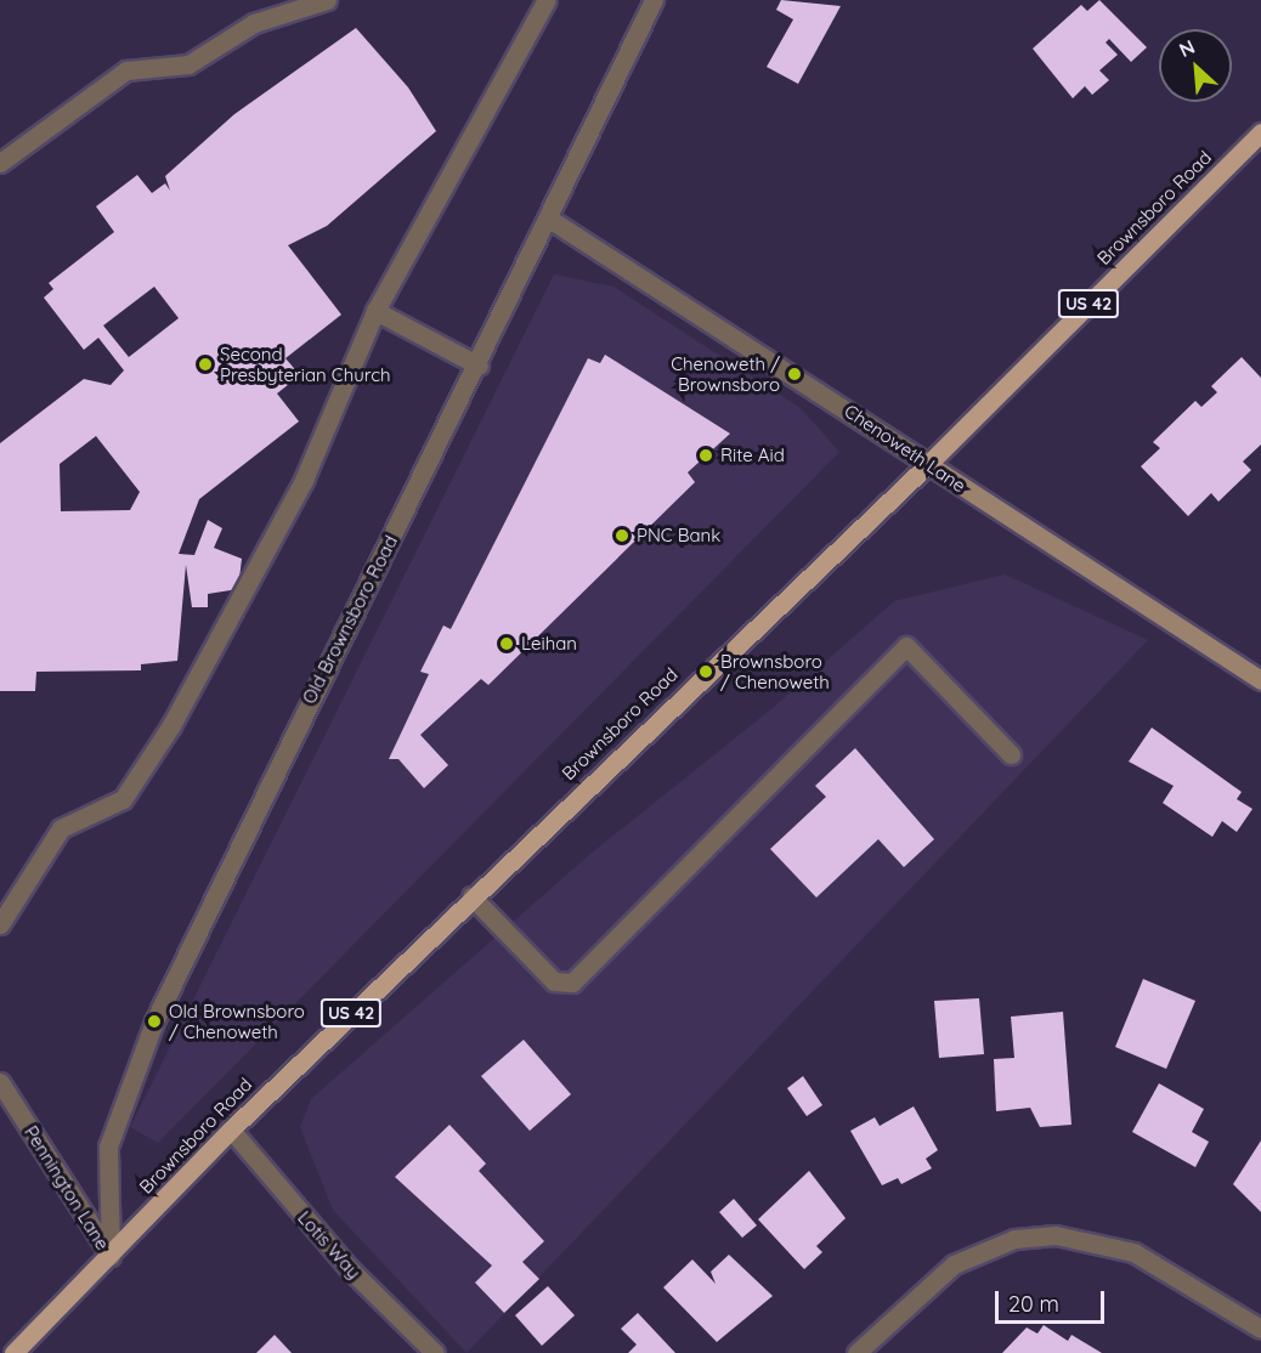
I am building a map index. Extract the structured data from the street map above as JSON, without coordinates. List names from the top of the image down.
{
  "streets": {
    "main road": ["Brownsboro Road", "US 42", "Chenoweth Lane"],
    "street": ["Old Brownsboro Road", "Pennington Lane", "Lotis Way"]
  },
  "crossings": [
    ["Brownsboro Road", "Chenoweth Lane"],
    ["Brownsboro Road", "Old Brownsboro Road"],
    ["Brownsboro Road", "Pennington Lane"],
    ["Brownsboro Road", "Lotis Way"],
    ["Chenoweth Lane", "Old Brownsboro Road"],
    ["Old Brownsboro Road", "Pennington Lane"]
  ],
  "places": [
    "Second Presbyterian Church",
    "Chenoweth / Brownsboro",
    "Rite Aid",
    "PNC Bank",
    "Leihan",
    "Brownsboro / Chenoweth",
    "Old Brownsboro / Chenoweth"
  ],
  "scale_bar": "20 m",
  "north": "top left"
}
